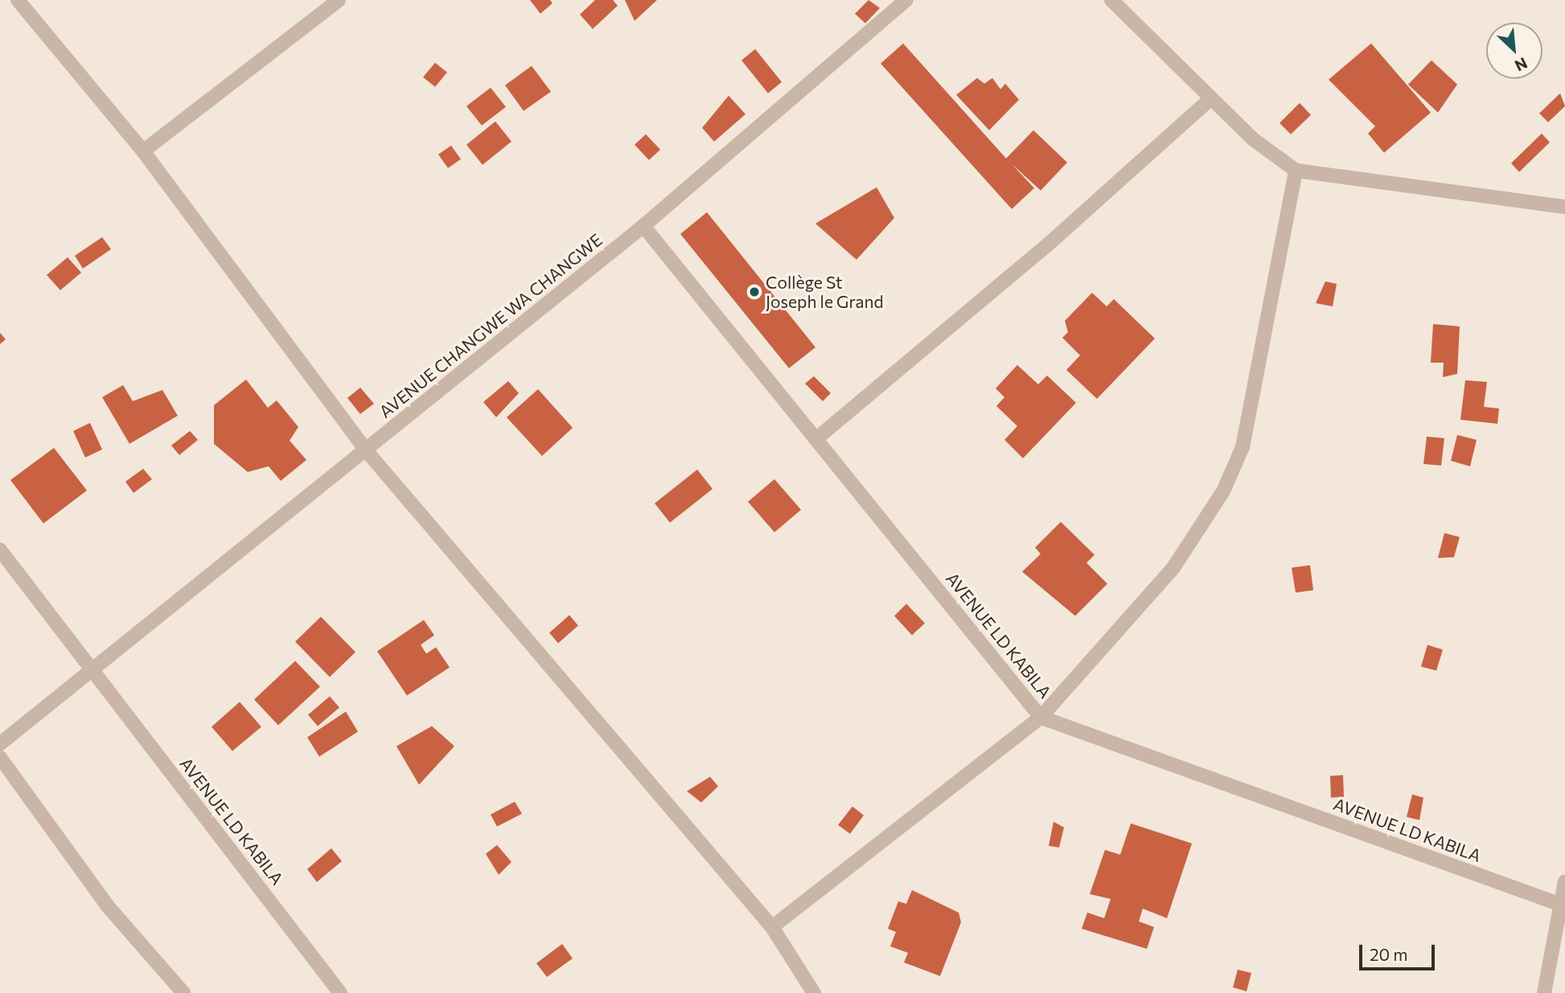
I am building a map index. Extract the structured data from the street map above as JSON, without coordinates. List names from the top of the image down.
{
  "streets": {
    "street": ["AVENUE CHANGWE WA CHANGWE", "AVENUE LD KABILA"]
  },
  "crossings": [
    ["AVENUE CHANGWE WA CHANGWE", "AVENUE LD KABILA"]
  ],
  "places": ["Collège St Joseph le Grand"],
  "scale_bar": "20 m",
  "north": "bottom right"
}
